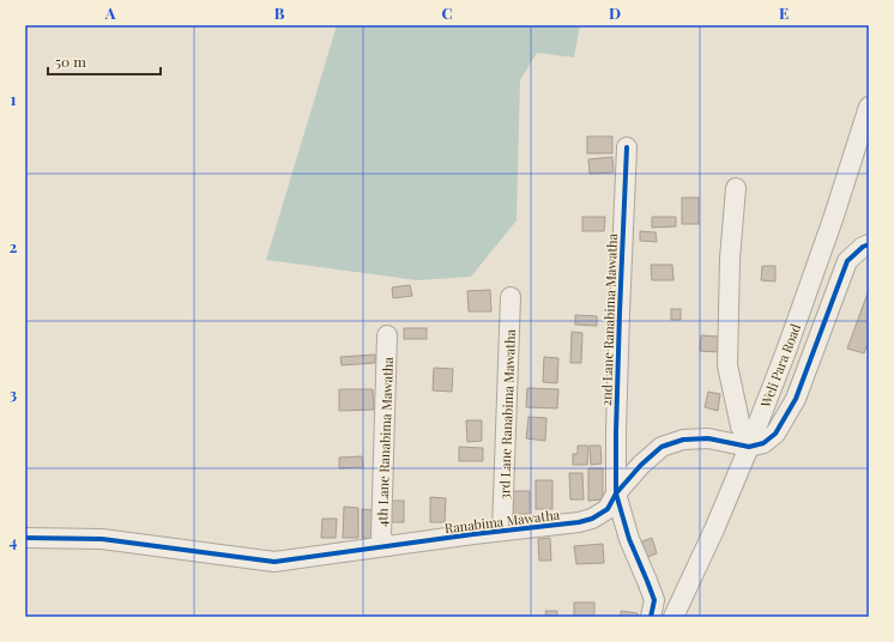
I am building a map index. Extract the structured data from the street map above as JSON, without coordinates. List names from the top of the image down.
{
  "streets": {
    "street": [
      "2nd Lane Ranabima Mawatha",
      "Weli Para Road",
      "3rd Lane Ranabima Mawatha",
      "4th Lane Ranabima Mawatha",
      "Ranabima Mawatha"
    ]
  },
  "crossings": [
    ["2nd Lane Ranabima Mawatha", "Ranabima Mawatha"],
    ["Weli Para Road", "Ranabima Mawatha"],
    ["3rd Lane Ranabima Mawatha", "Ranabima Mawatha"],
    ["4th Lane Ranabima Mawatha", "Ranabima Mawatha"]
  ],
  "scale_bar": "50 m",
  "grid": {
    "columns": [
      "A",
      "B",
      "C",
      "D",
      "E"
    ],
    "rows": [
      "1",
      "2",
      "3",
      "4"
    ]
  }
}
